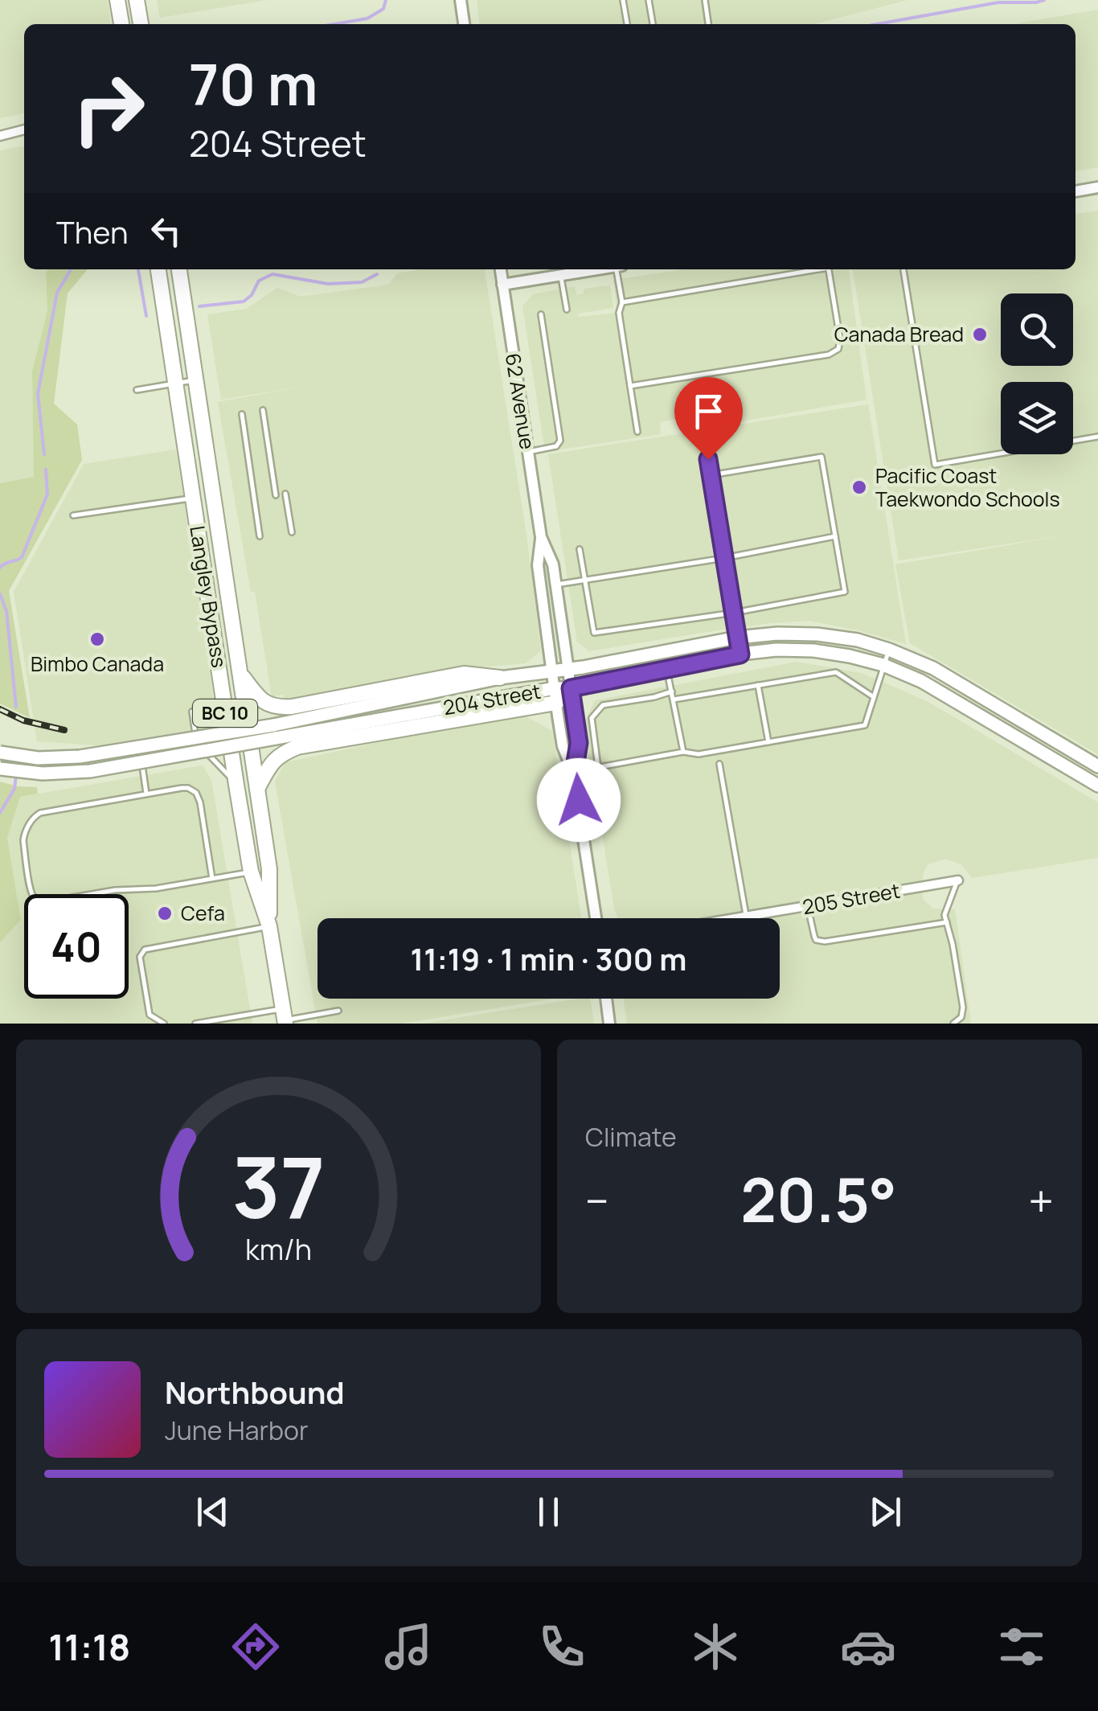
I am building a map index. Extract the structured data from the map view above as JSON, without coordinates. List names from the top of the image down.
{
  "streets": {
    "highway": ["Langley Bypass", "BC 10"],
    "main road": ["204 Street"],
    "street": ["62 Avenue", "205 Street"]
  },
  "crossings": [
    ["62 Avenue", "204 Street"]
  ],
  "places": [
    "Canada Bread",
    "Pacific Coast Taekwondo Schools",
    "Bimbo Canada",
    "Cefa"
  ],
  "page": {
    "turn": ["70 m", "204 Street"],
    "then": "Then",
    "limit": "40",
    "trip": "11:19 · 1 min · 300 m",
    "tile": "Climate",
    "heat": ["−", "20.5°", "+"],
    "song": ["Northbound", "June Harbor"],
    "tabs": "11:18",
    "gauge": ["37", "km/h"]
  }
}
